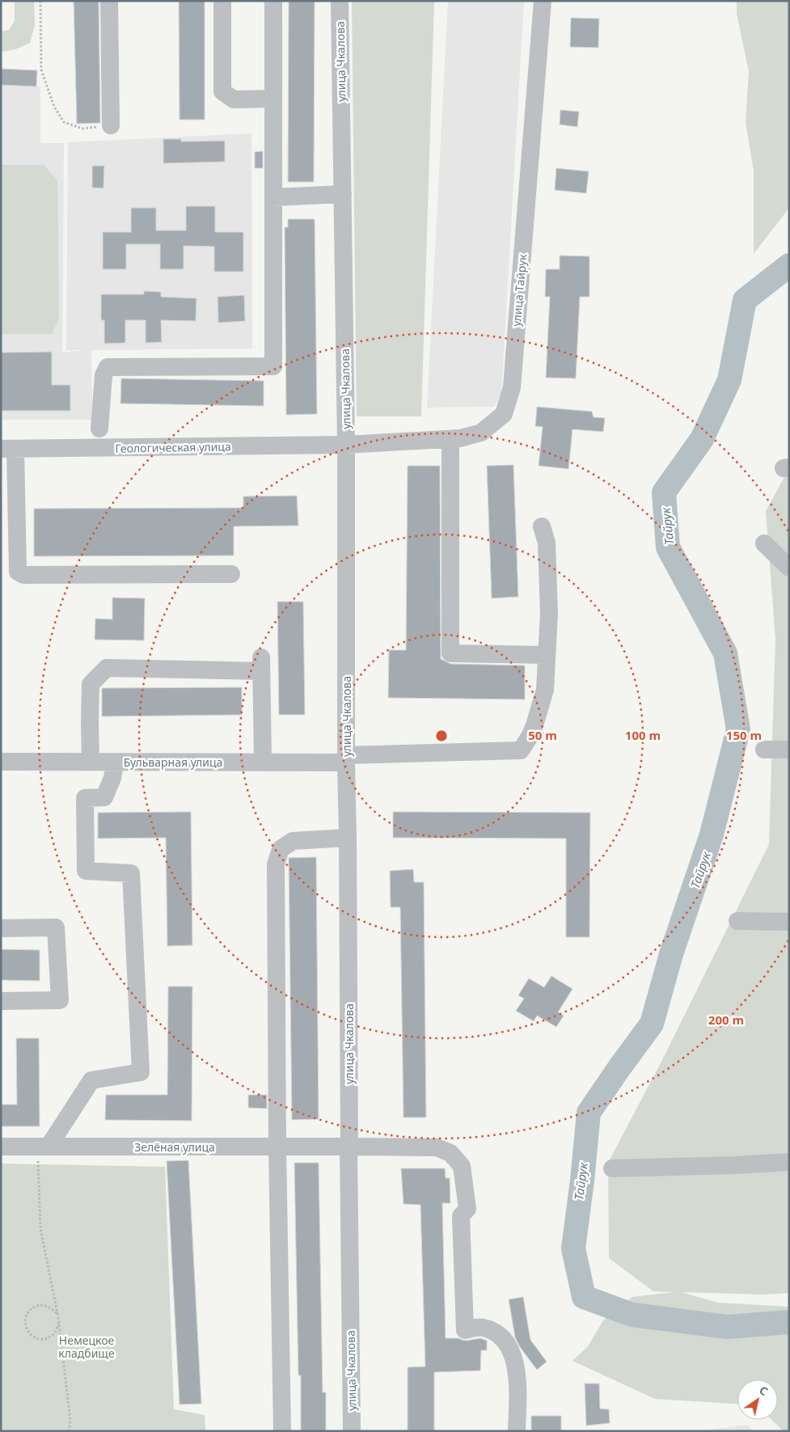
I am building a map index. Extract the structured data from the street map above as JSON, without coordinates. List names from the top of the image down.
{
  "streets": {
    "street": [
      "улица Чкалова",
      "улица Тайрук",
      "Геологическая улица",
      "Бульварная улица",
      "Зелёная улица"
    ]
  },
  "crossings": [
    ["улица Чкалова", "улица Тайрук"],
    ["улица Чкалова", "Геологическая улица"],
    ["улица Чкалова", "Бульварная улица"],
    ["улица Чкалова", "Зелёная улица"],
    ["улица Тайрук", "Геологическая улица"]
  ],
  "water": ["Тайрук"],
  "parks": ["Немецкое кладбище"],
  "north": "top right",
  "rings": [
    "50 m",
    "100 m",
    "150 m",
    "200 m"
  ]
}
